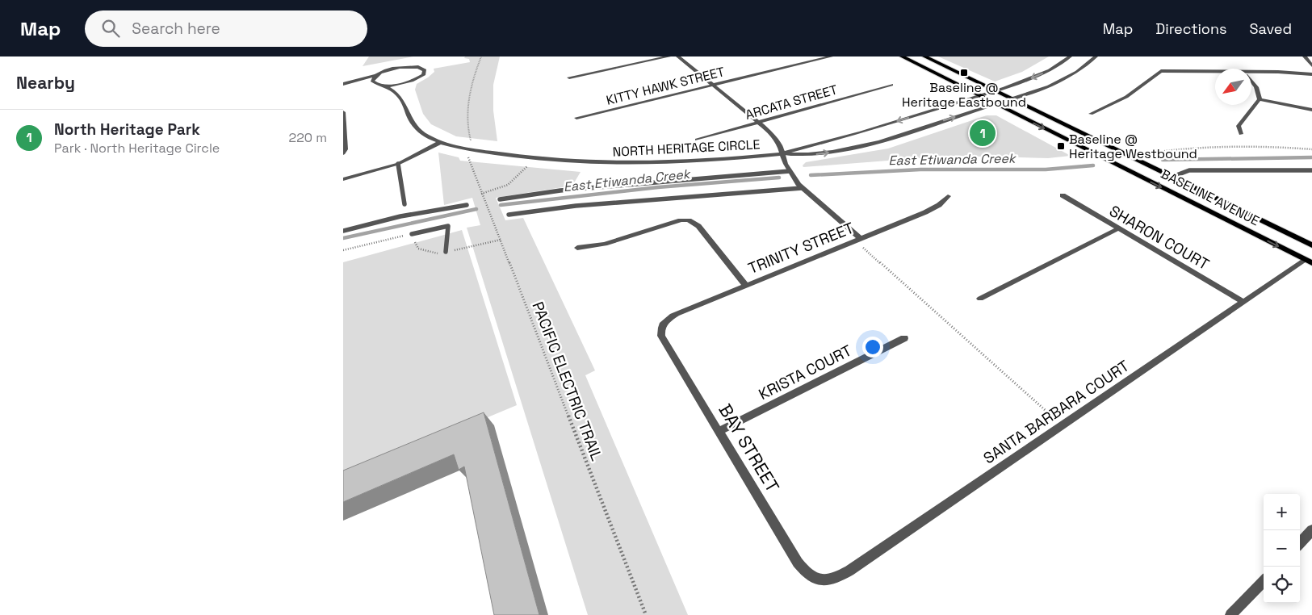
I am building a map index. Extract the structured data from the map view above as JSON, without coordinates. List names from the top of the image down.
{
  "streets": {
    "main road": ["BASELINE AVENUE"],
    "street": [
      "KITTY HAWK STREET",
      "ARCATA STREET",
      "NORTH HERITAGE CIRCLE",
      "SHARON COURT",
      "TRINITY STREET",
      "KRISTA COURT",
      "SANTA BARBARA COURT",
      "BAY STREET"
    ],
    "path": ["PACIFIC ELECTRIC TRAIL"]
  },
  "crossings": [
    ["NORTH HERITAGE CIRCLE", "BASELINE AVENUE"],
    ["BASELINE AVENUE", "SANTA BARBARA COURT"],
    ["SHARON COURT", "SANTA BARBARA COURT"],
    ["TRINITY STREET", "BAY STREET"],
    ["KRISTA COURT", "BAY STREET"],
    ["SANTA BARBARA COURT", "BAY STREET"]
  ],
  "water": ["East Etiwanda Creek"],
  "places": {
    "transit": ["Baseline @ Heritage Eastbound", "Baseline @ Heritage Westbound"]
  },
  "north": "bottom left",
  "page": {
    "header": "Map",
    "search": "Search here",
    "nav": ["Map", "Directions", "Saved"],
    "heading": "Nearby",
    "list": [
      {
        "mark": "1",
        "name": "North Heritage Park",
        "note": "Park · North Heritage Circle",
        "value": "220 m"
      }
    ],
    "pins": "1",
    "map_buttons": ["+", "−"]
  }
}
